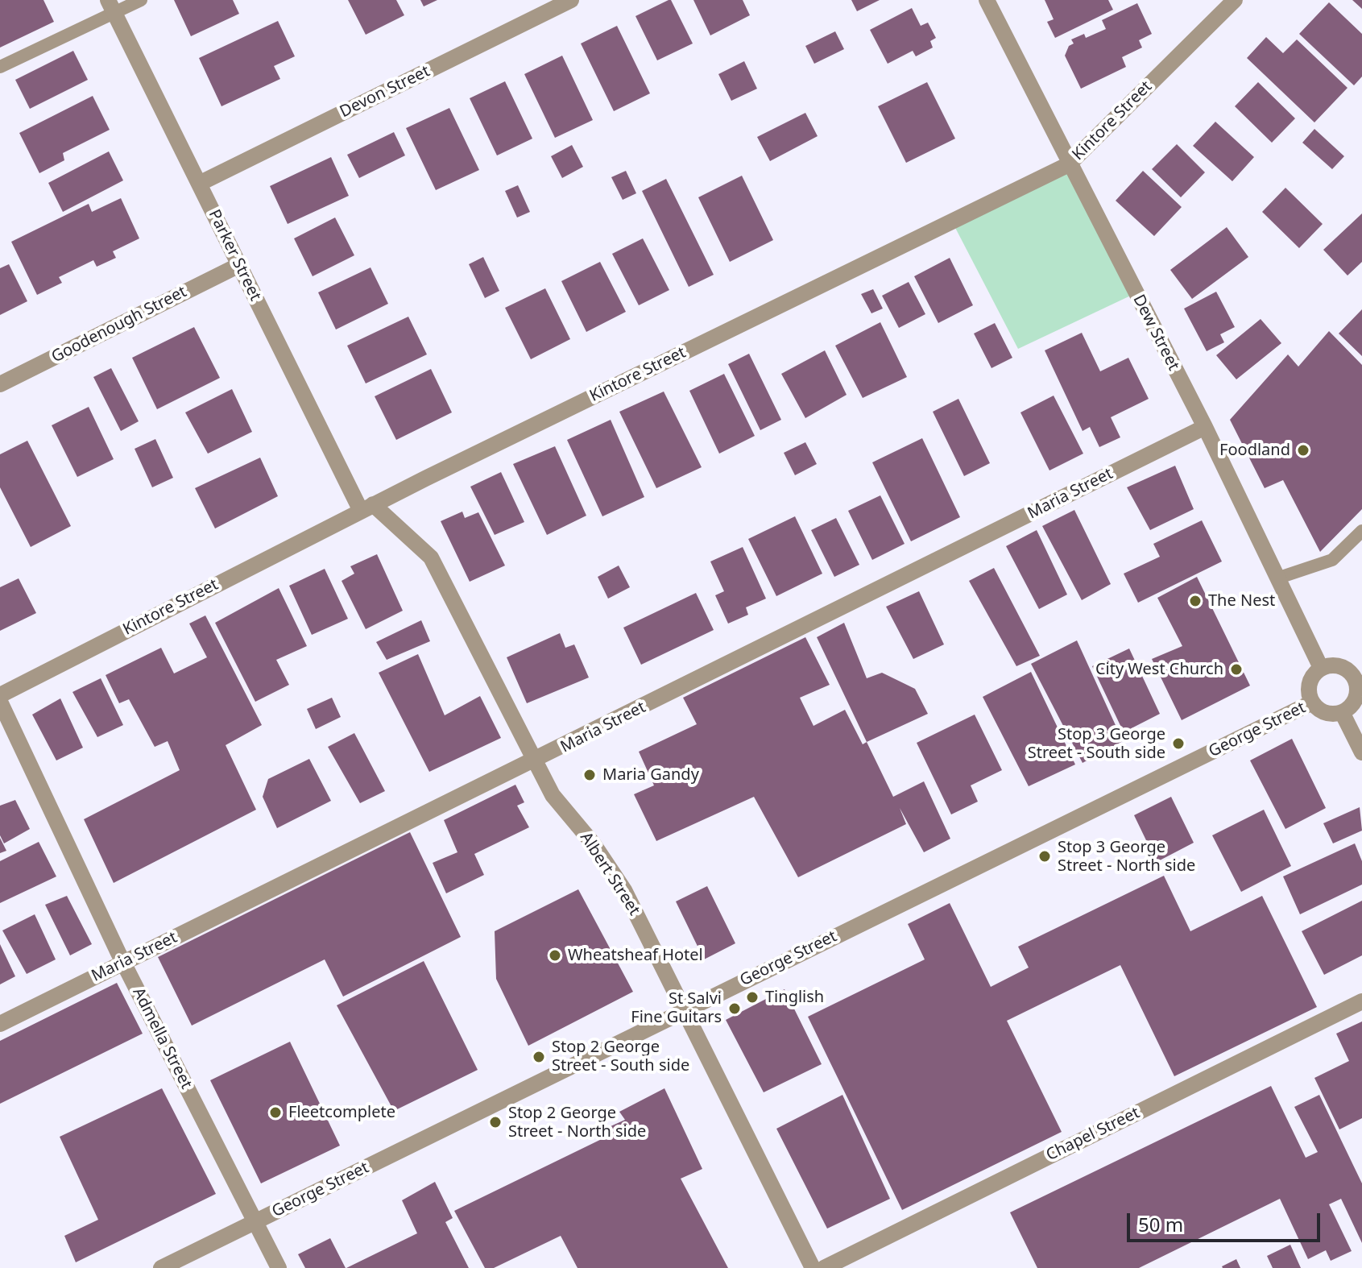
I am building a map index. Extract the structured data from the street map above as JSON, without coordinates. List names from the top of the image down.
{
  "streets": {
    "street": [
      "Devon Street",
      "Kintore Street",
      "Parker Street",
      "Goodenough Street",
      "Dew Street",
      "Maria Street",
      "George Street",
      "Albert Street",
      "Admella Street",
      "Chapel Street"
    ]
  },
  "crossings": [
    ["Devon Street", "Parker Street"],
    ["Kintore Street", "Parker Street"],
    ["Kintore Street", "Dew Street"],
    ["Kintore Street", "Albert Street"],
    ["Parker Street", "Goodenough Street"],
    ["Parker Street", "Albert Street"],
    ["Dew Street", "Maria Street"],
    ["Dew Street", "George Street"],
    ["Maria Street", "Albert Street"],
    ["Maria Street", "Admella Street"],
    ["George Street", "Albert Street"],
    ["George Street", "Admella Street"]
  ],
  "places": [
    "Foodland",
    "The Nest",
    "City West Church",
    "Stop 3 George Street - South side",
    "Maria Gandy",
    "Stop 3 George Street - North side",
    "Wheatsheaf Hotel",
    "Tinglish",
    "St Salvi Fine Guitars",
    "Stop 2 George Street - South side",
    "Fleetcomplete",
    "Stop 2 George Street - North side"
  ],
  "scale_bar": "50 m"
}
